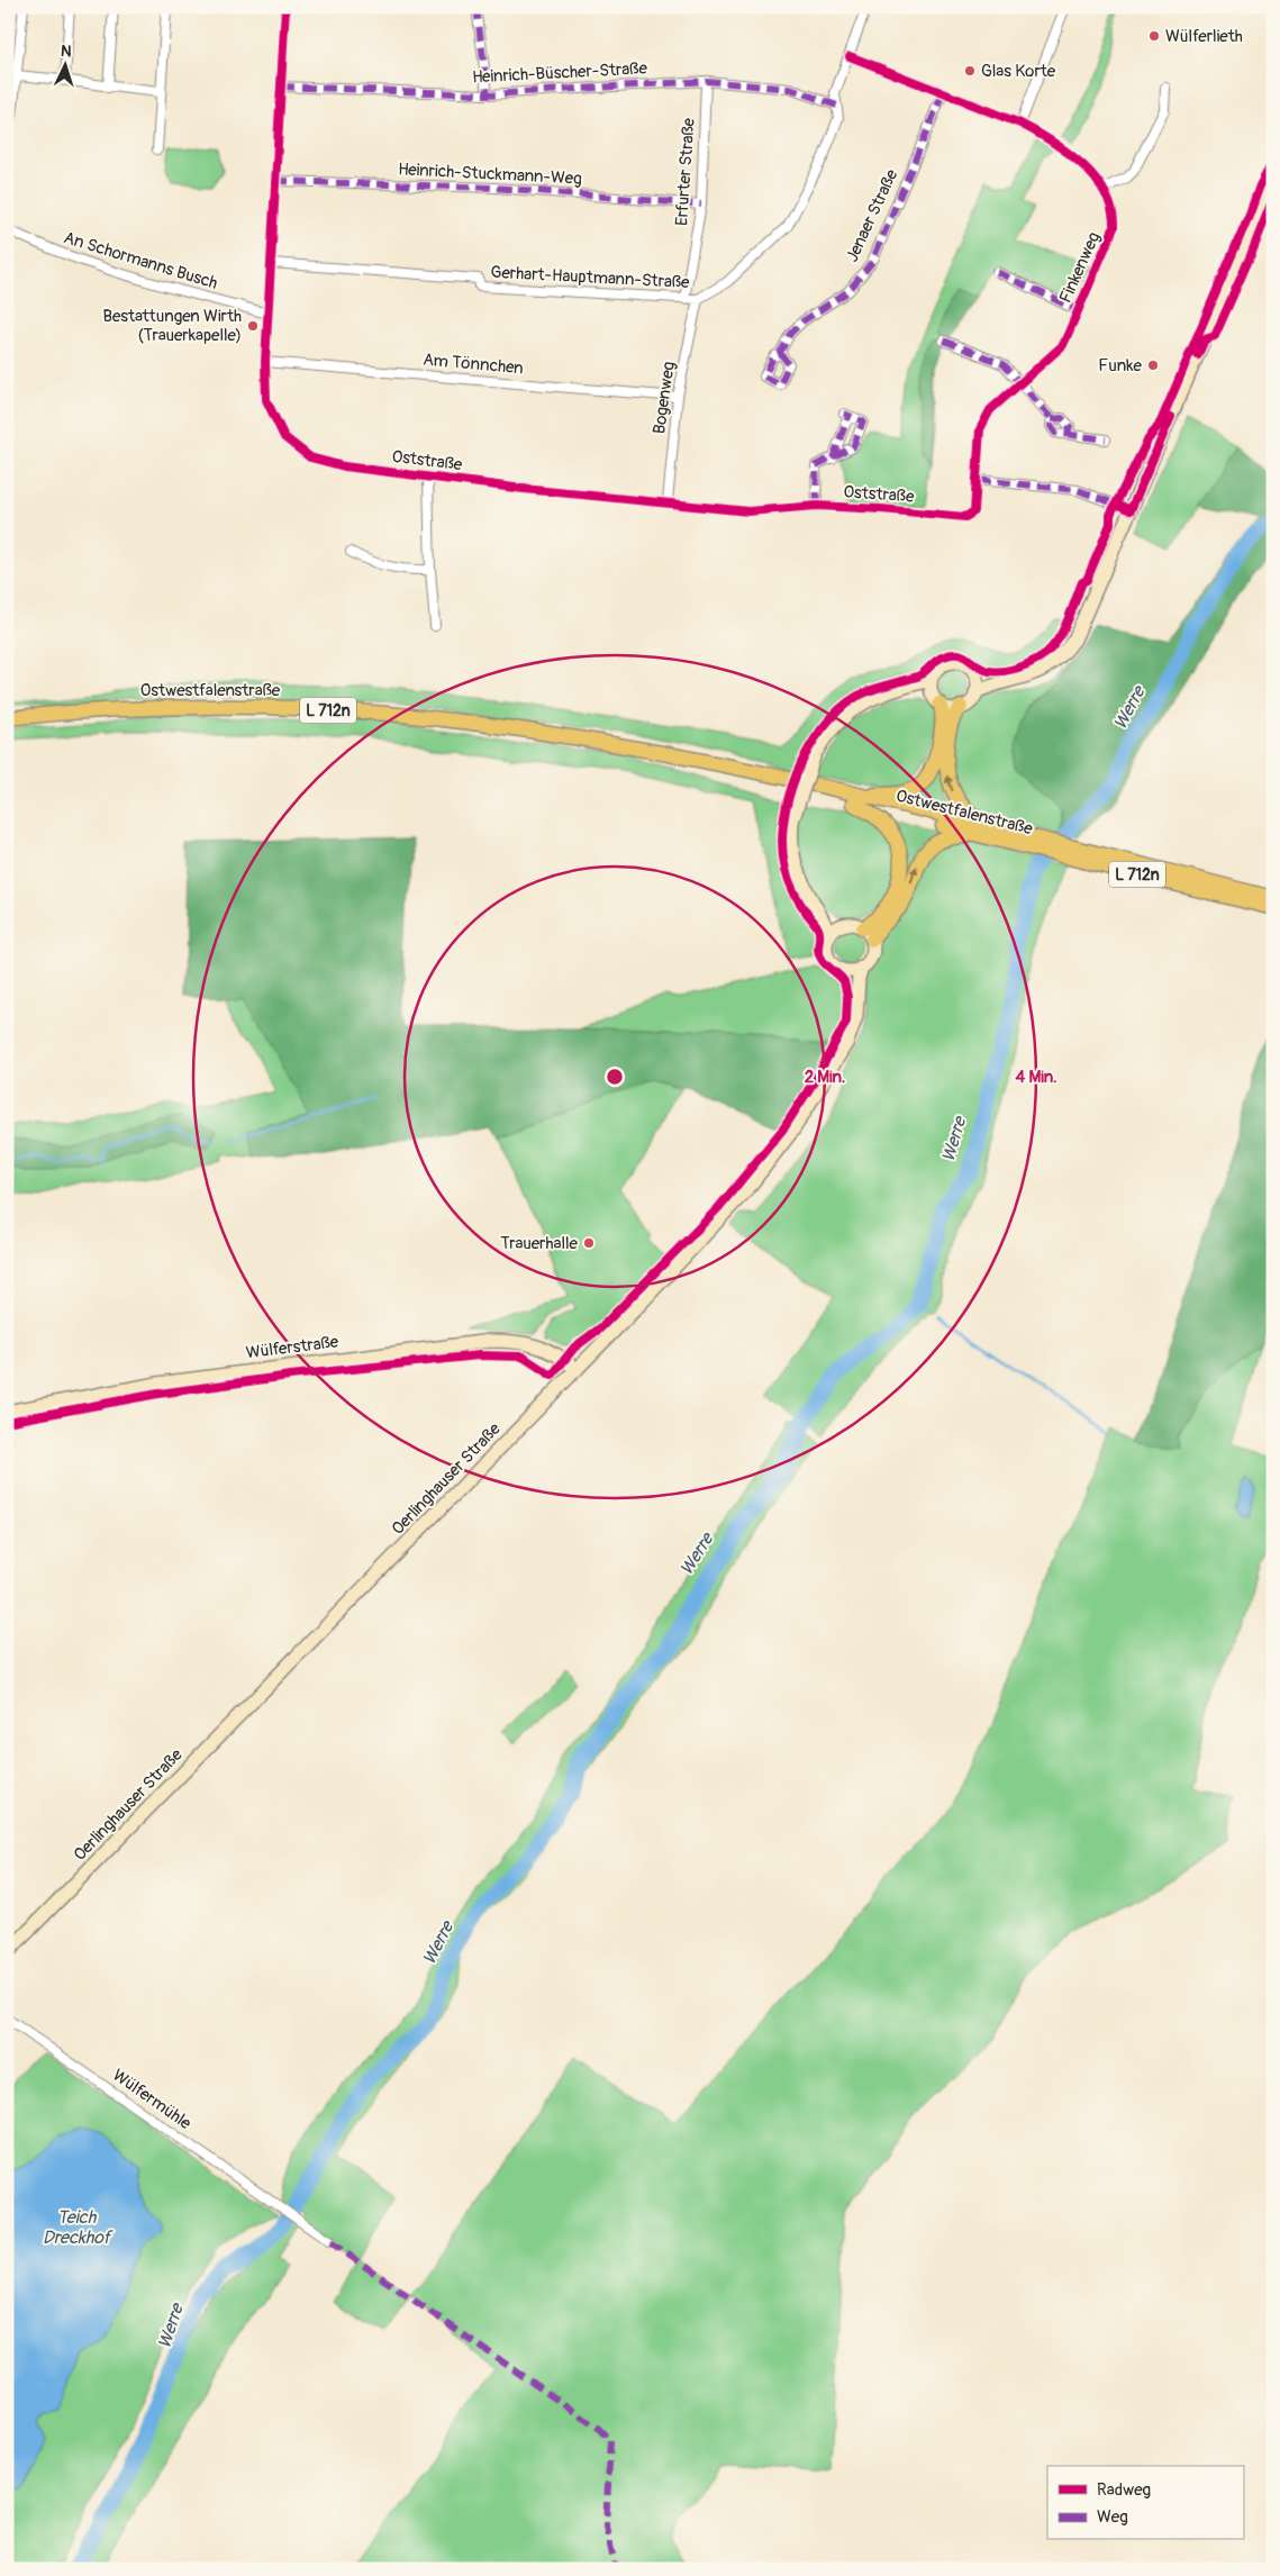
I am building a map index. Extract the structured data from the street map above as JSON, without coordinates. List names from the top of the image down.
{
  "streets": {
    "main road": [
      "Ostwestfalenstraße",
      "L 712n",
      "Wülferstraße",
      "Oerlinghauser Straße"
    ],
    "street": [
      "Heinrich-Büscher-Straße",
      "Erfurter Straße",
      "Heinrich-Stuckmann-Weg",
      "Jenaer Straße",
      "An Schormanns Busch",
      "Finkenweg",
      "Gerhart-Hauptmann-Straße",
      "Am Tönnchen",
      "Bogenweg",
      "Oststraße",
      "Wülfermühle"
    ]
  },
  "crossings": [
    ["Heinrich-Büscher-Straße", "Erfurter Straße"],
    ["Heinrich-Büscher-Straße", "Gerhart-Hauptmann-Straße"],
    ["Heinrich-Büscher-Straße", "Oststraße"],
    ["Erfurter Straße", "Heinrich-Stuckmann-Weg"],
    ["Erfurter Straße", "Gerhart-Hauptmann-Straße"],
    ["Heinrich-Stuckmann-Weg", "Oststraße"],
    ["Jenaer Straße", "Finkenweg"],
    ["An Schormanns Busch", "Oststraße"],
    ["Finkenweg", "Gerhart-Hauptmann-Straße"],
    ["Finkenweg", "Oststraße"],
    ["Gerhart-Hauptmann-Straße", "Bogenweg"],
    ["Gerhart-Hauptmann-Straße", "Oststraße"],
    ["Am Tönnchen", "Bogenweg"],
    ["Am Tönnchen", "Oststraße"],
    ["Bogenweg", "Oststraße"],
    ["Ostwestfalenstraße", "L 712n"],
    ["L 712n", "Oerlinghauser Straße"],
    ["Wülferstraße", "Oerlinghauser Straße"]
  ],
  "water": ["Werre", "Teich Dreckhof"],
  "places": [
    "Wülferlieth",
    "Glas Korte",
    "Bestattungen Wirth (Trauerkapelle)",
    "Funke",
    "Trauerhalle"
  ],
  "legend": ["Radweg", "Weg"],
  "north": "top",
  "rings": ["2 Min.", "4 Min."]
}
